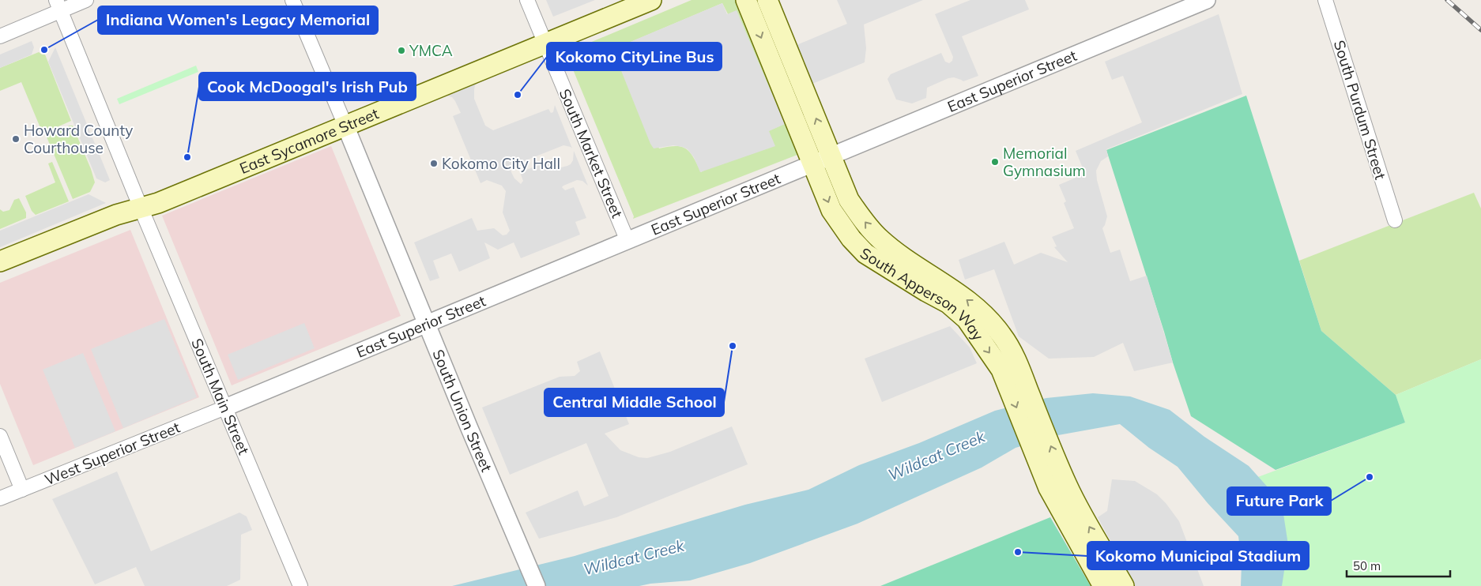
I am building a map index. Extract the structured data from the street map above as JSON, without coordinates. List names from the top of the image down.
{
  "streets": {
    "main road": ["East Sycamore Street", "South Apperson Way"],
    "street": [
      "East Superior Street",
      "South Purdum Street",
      "South Market Street",
      "South Main Street",
      "South Union Street",
      "West Superior Street"
    ]
  },
  "crossings": [
    ["East Superior Street", "South Market Street"],
    ["East Superior Street", "South Apperson Way"],
    ["East Superior Street", "South Main Street"],
    ["East Superior Street", "South Union Street"],
    ["East Superior Street", "West Superior Street"],
    ["East Sycamore Street", "South Market Street"],
    ["East Sycamore Street", "South Main Street"],
    ["East Sycamore Street", "South Union Street"],
    ["South Main Street", "West Superior Street"]
  ],
  "water": ["Wildcat Creek"],
  "places": [
    "Indiana Women's Legacy Memorial",
    "YMCA",
    "Kokomo CityLine Bus",
    "Howard County Courthouse",
    "Cook McDoogal's Irish Pub",
    "Memorial Gymnasium",
    "Kokomo City Hall",
    "Central Middle School",
    "Future Park",
    "Kokomo Municipal Stadium"
  ],
  "scale_bar": "50 m"
}
